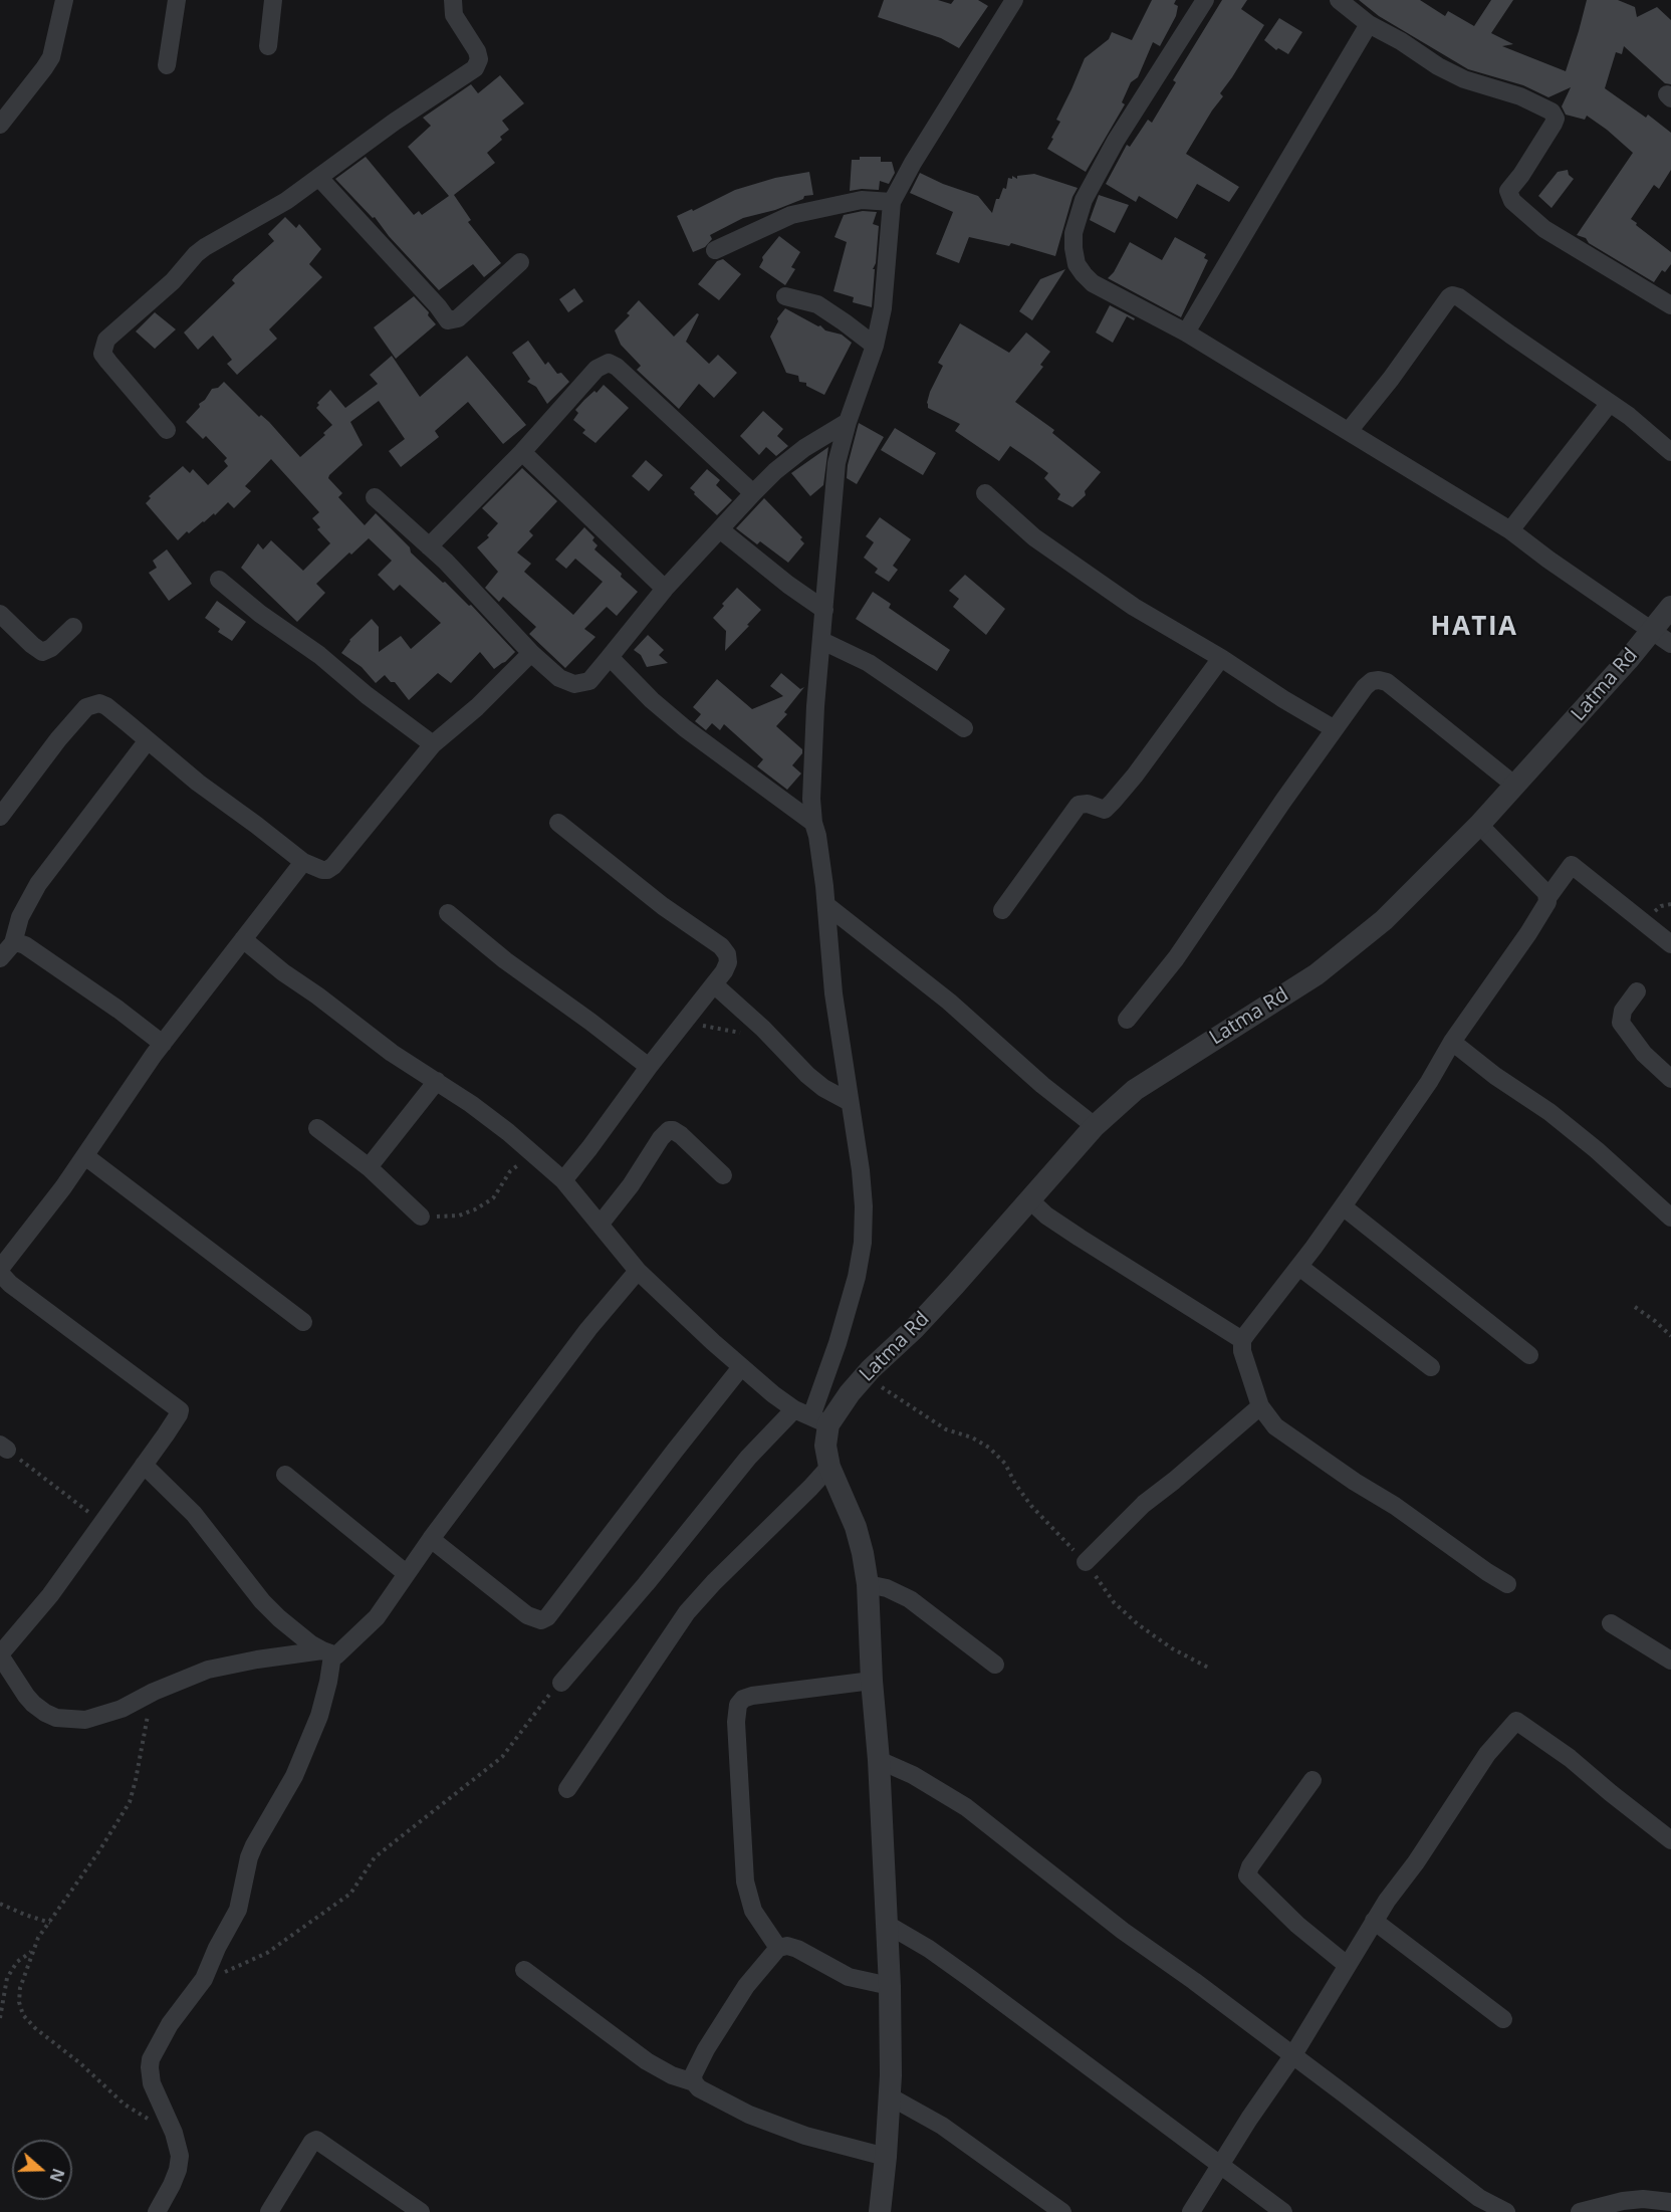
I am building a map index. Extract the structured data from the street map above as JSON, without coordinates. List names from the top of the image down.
{
  "streets": {
    "street": ["Latma Rd"]
  },
  "districts": ["HATIA"],
  "north": "right"
}
